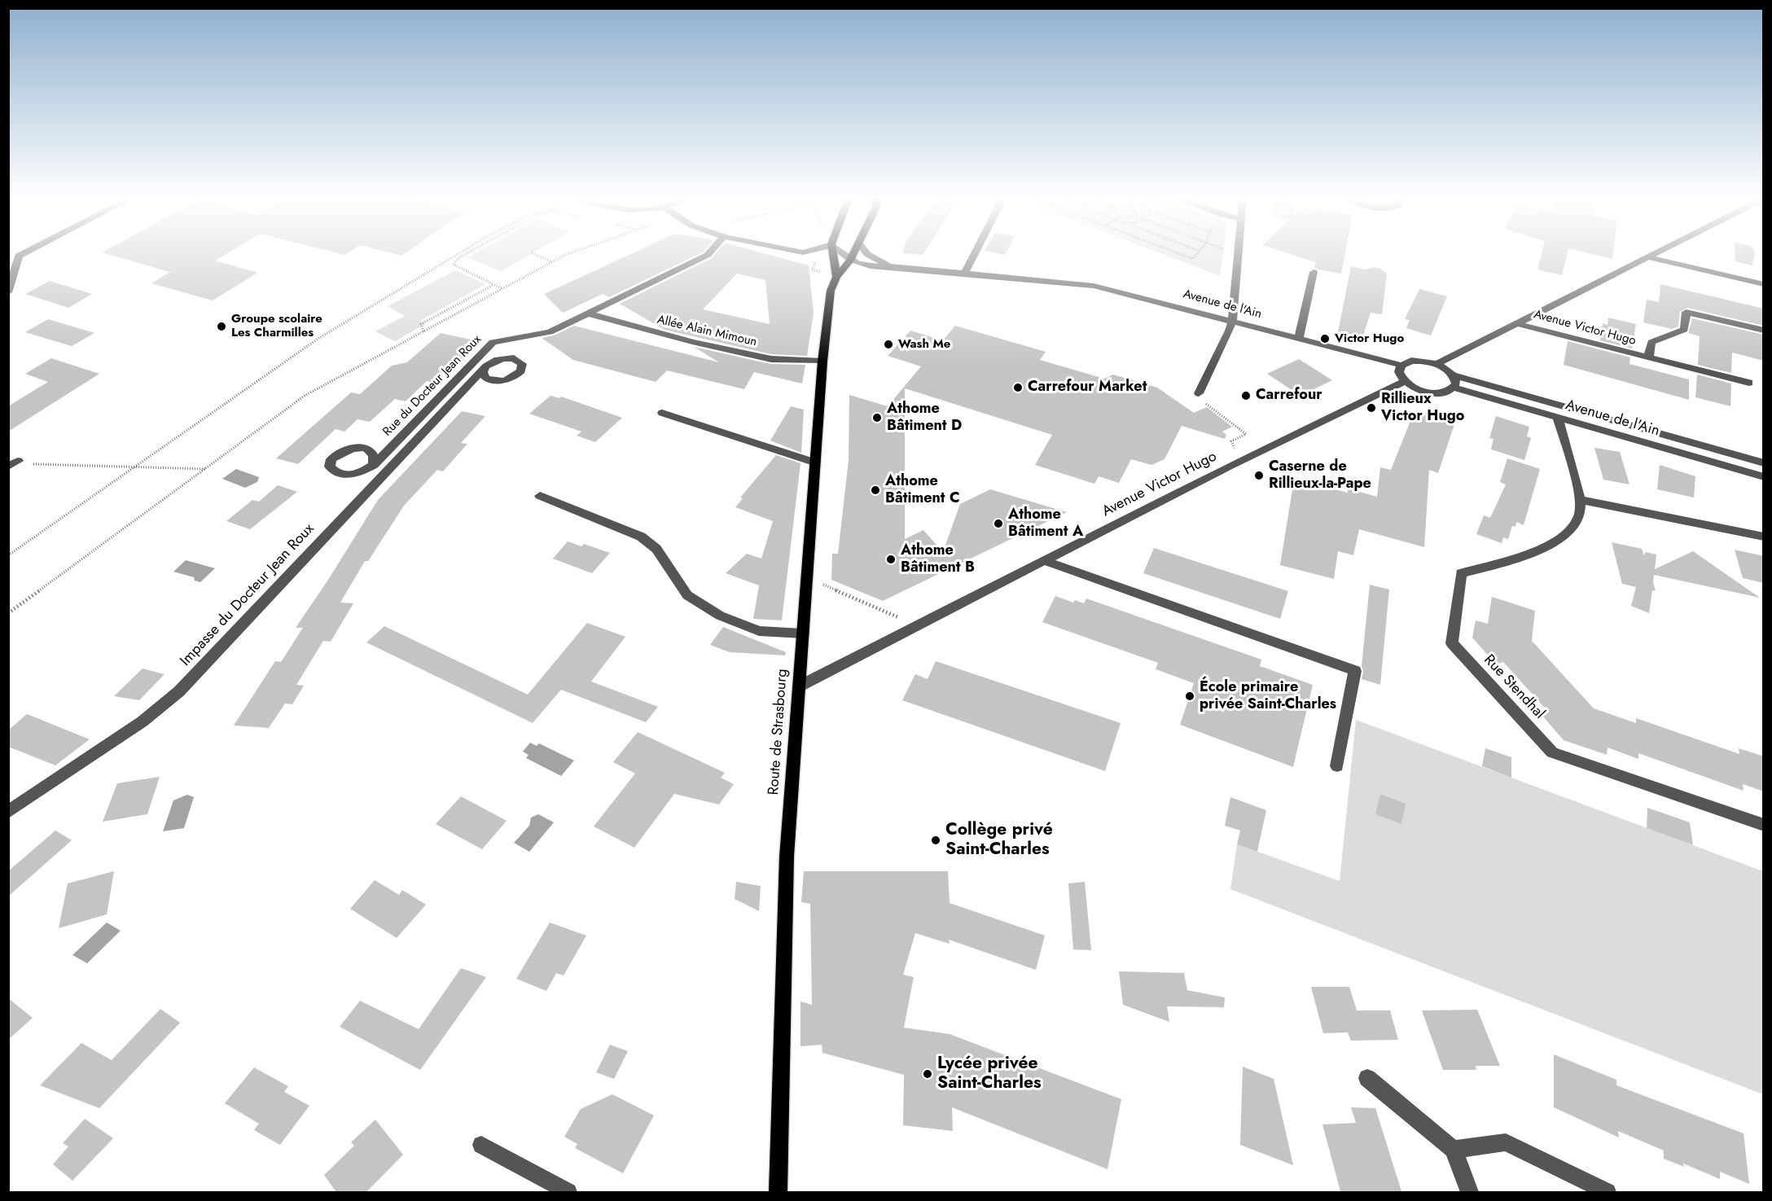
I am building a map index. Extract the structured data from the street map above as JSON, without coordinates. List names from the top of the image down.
{
  "streets": {
    "main road": ["Route de Strasbourg"],
    "street": [
      "Avenue de l'Ain",
      "Avenue Victor Hugo",
      "Allée Alain Mimoun",
      "Rue du Docteur Jean Roux",
      "Impasse du Docteur Jean Roux",
      "Rue Stendhal"
    ]
  },
  "crossings": [
    ["Avenue de l'Ain", "Avenue Victor Hugo"],
    ["Avenue de l'Ain", "Route de Strasbourg"],
    ["Avenue Victor Hugo", "Route de Strasbourg"],
    ["Allée Alain Mimoun", "Rue du Docteur Jean Roux"],
    ["Allée Alain Mimoun", "Route de Strasbourg"]
  ],
  "places": [
    "Groupe scolaire Les Charmilles",
    "Victor Hugo",
    "Wash Me",
    "Carrefour Market",
    "Carrefour",
    "Rillieux Victor Hugo",
    "Athome Bâtiment D",
    "Caserne de Rillieux-la-Pape",
    "Athome Bâtiment C",
    "Athome Bâtiment A",
    "Athome Bâtiment B",
    "École primaire privée Saint-Charles",
    "Collège privé Saint-Charles",
    "Lycée privée Saint-Charles"
  ]
}
